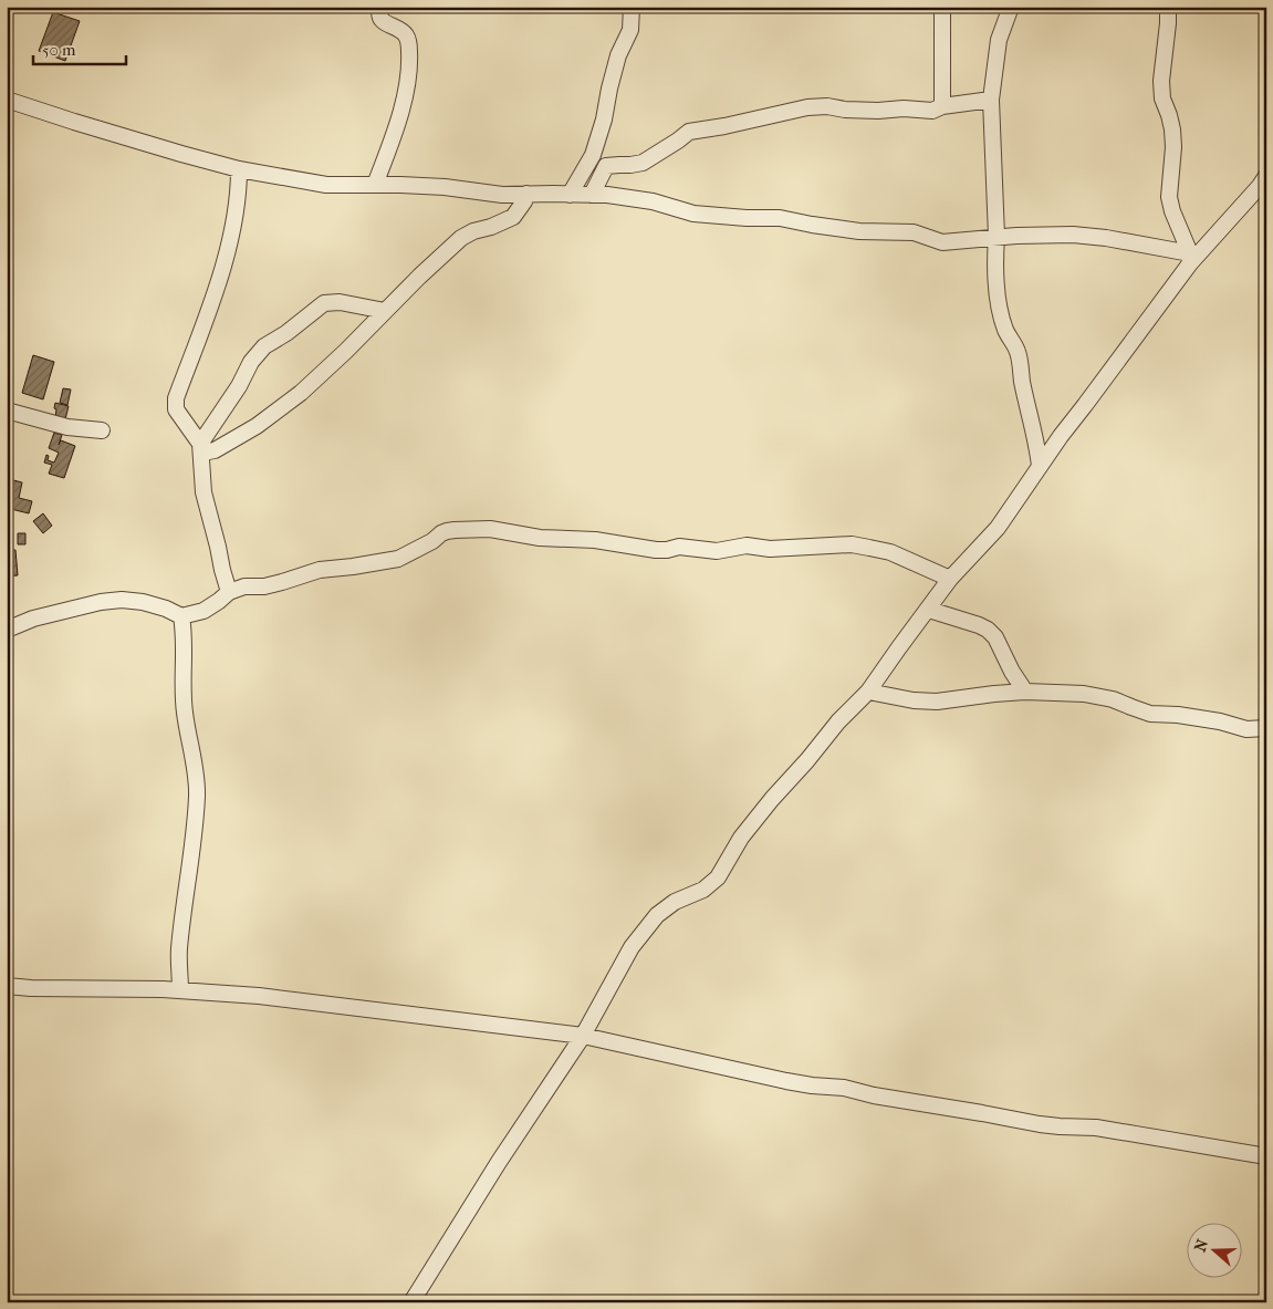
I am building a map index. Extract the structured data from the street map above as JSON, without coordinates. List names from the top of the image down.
{
  "scale_bar": "50 m",
  "north": "left"
}
